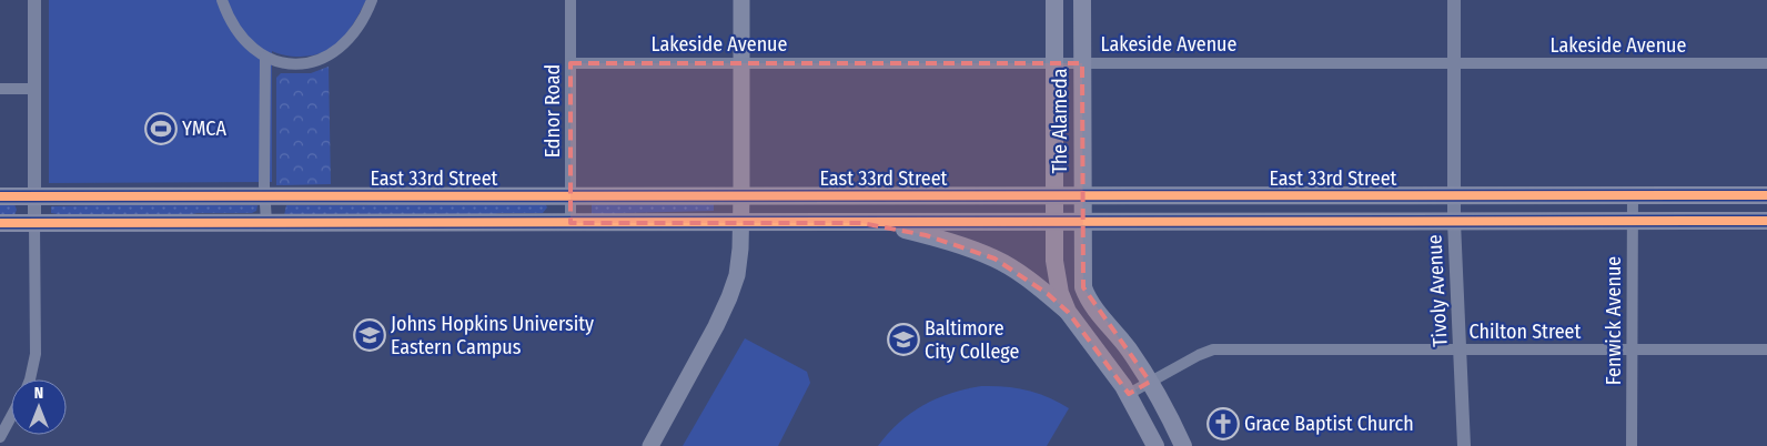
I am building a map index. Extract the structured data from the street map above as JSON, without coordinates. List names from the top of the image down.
{
  "streets": {
    "main road": ["The Alameda", "East 33rd Street"],
    "street": [
      "Lakeside Avenue",
      "Ednor Road",
      "Tivoly Avenue",
      "Fenwick Avenue",
      "Chilton Street"
    ]
  },
  "crossings": [
    ["Lakeside Avenue", "Ednor Road"],
    ["Lakeside Avenue", "The Alameda"],
    ["Lakeside Avenue", "Tivoly Avenue"],
    ["Ednor Road", "East 33rd Street"],
    ["The Alameda", "East 33rd Street"],
    ["The Alameda", "Chilton Street"],
    ["East 33rd Street", "Tivoly Avenue"],
    ["East 33rd Street", "Fenwick Avenue"],
    ["Tivoly Avenue", "Chilton Street"],
    ["Fenwick Avenue", "Chilton Street"]
  ],
  "places": {
    "sports": ["YMCA"],
    "school or university": ["Johns Hopkins University Eastern Campus", "Baltimore City College"],
    "church": ["Grace Baptist Church"]
  },
  "north": "top"
}
